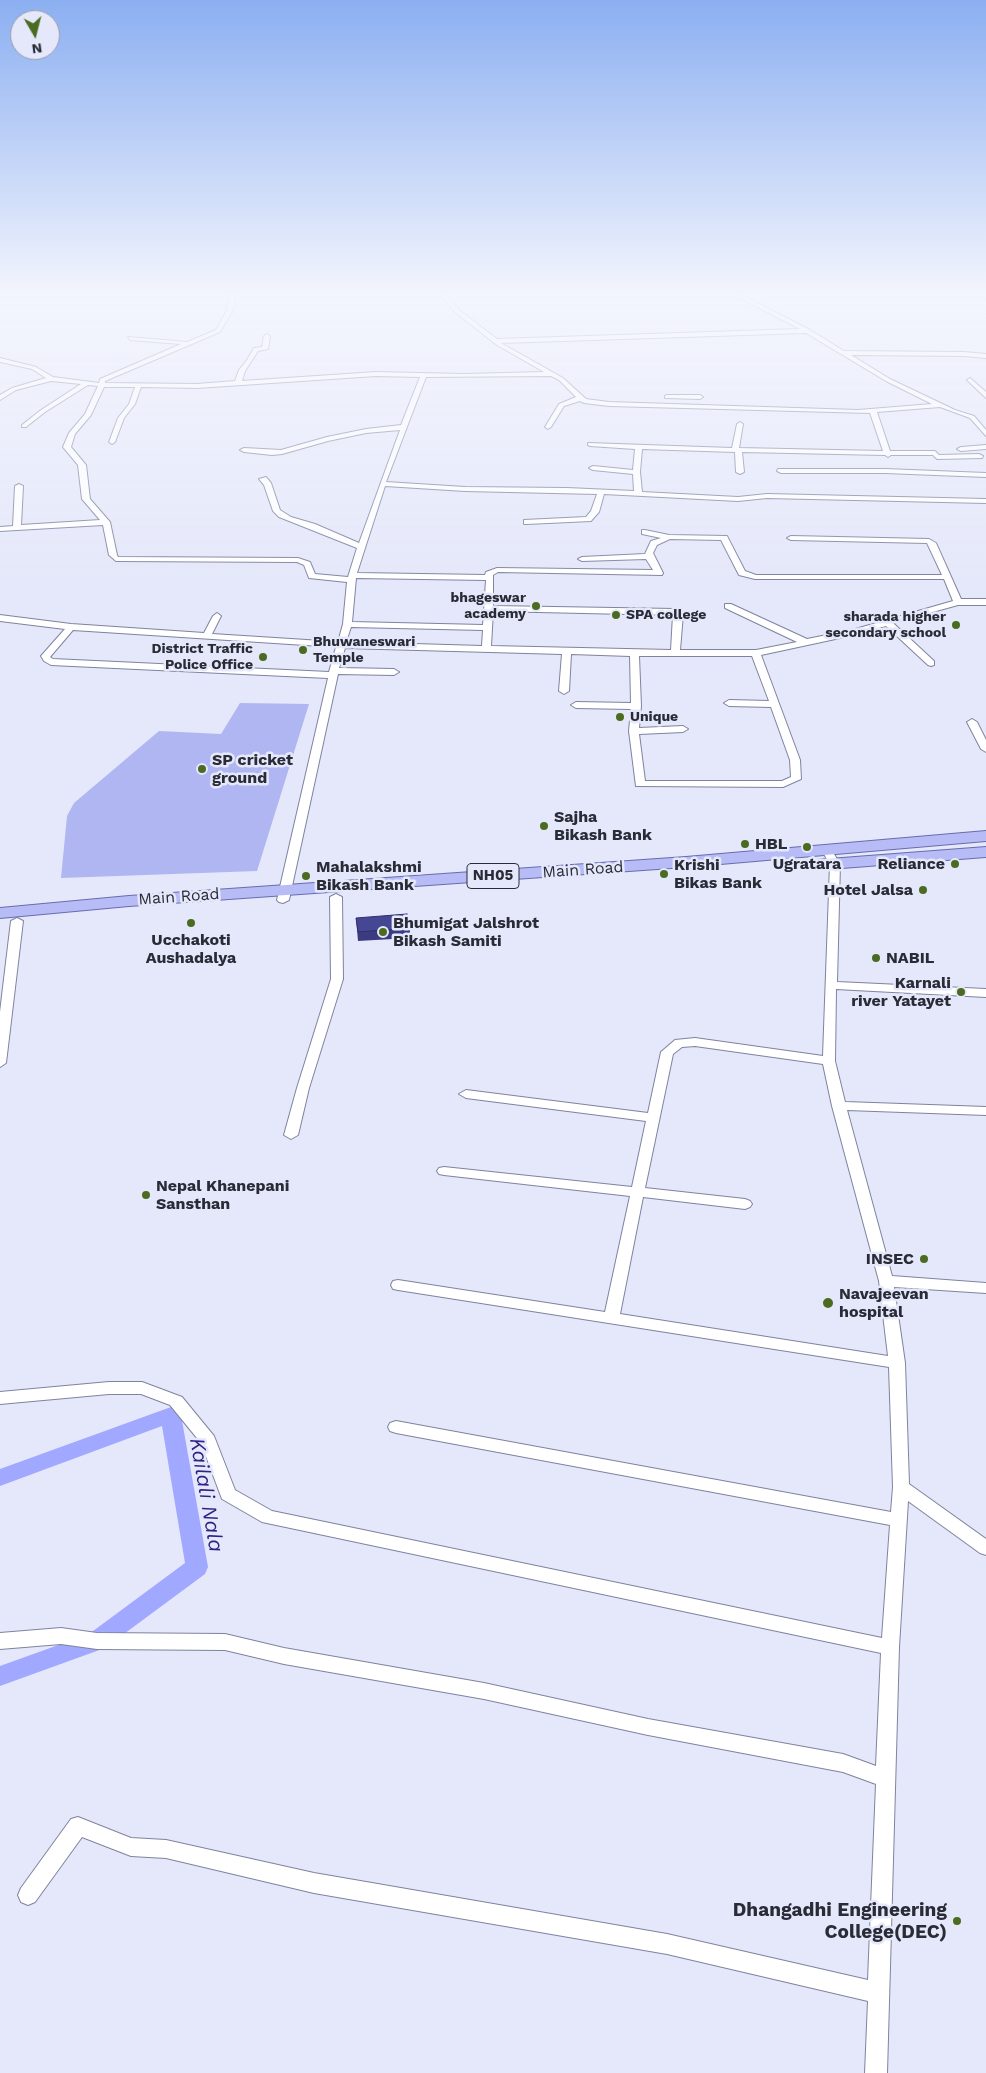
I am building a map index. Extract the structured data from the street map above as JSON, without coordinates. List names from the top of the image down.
{
  "streets": {
    "main road": ["Main Road", "NH05"]
  },
  "water": ["Kailali Nala"],
  "places": [
    "bhageswar academy",
    "SPA college",
    "sharada higher secondary school",
    "Bhuwaneswari Temple",
    "District Traffic Police Office",
    "Unique",
    "SP cricket ground",
    "Sajha Bikash Bank",
    "HBL",
    "Ugratara",
    "Reliance",
    "Krishi Bikas Bank",
    "Mahalakshmi Bikash Bank",
    "Hotel Jalsa",
    "Ucchakoti Aushadalya",
    "Bhumigat Jalshrot Bikash Samiti",
    "NABIL",
    "Karnali river Yatayet",
    "Nepal Khanepani Sansthan",
    "INSEC",
    "Navajeevan hospital",
    "Dhangadhi Engineering College(DEC)"
  ],
  "north": "bottom"
}
